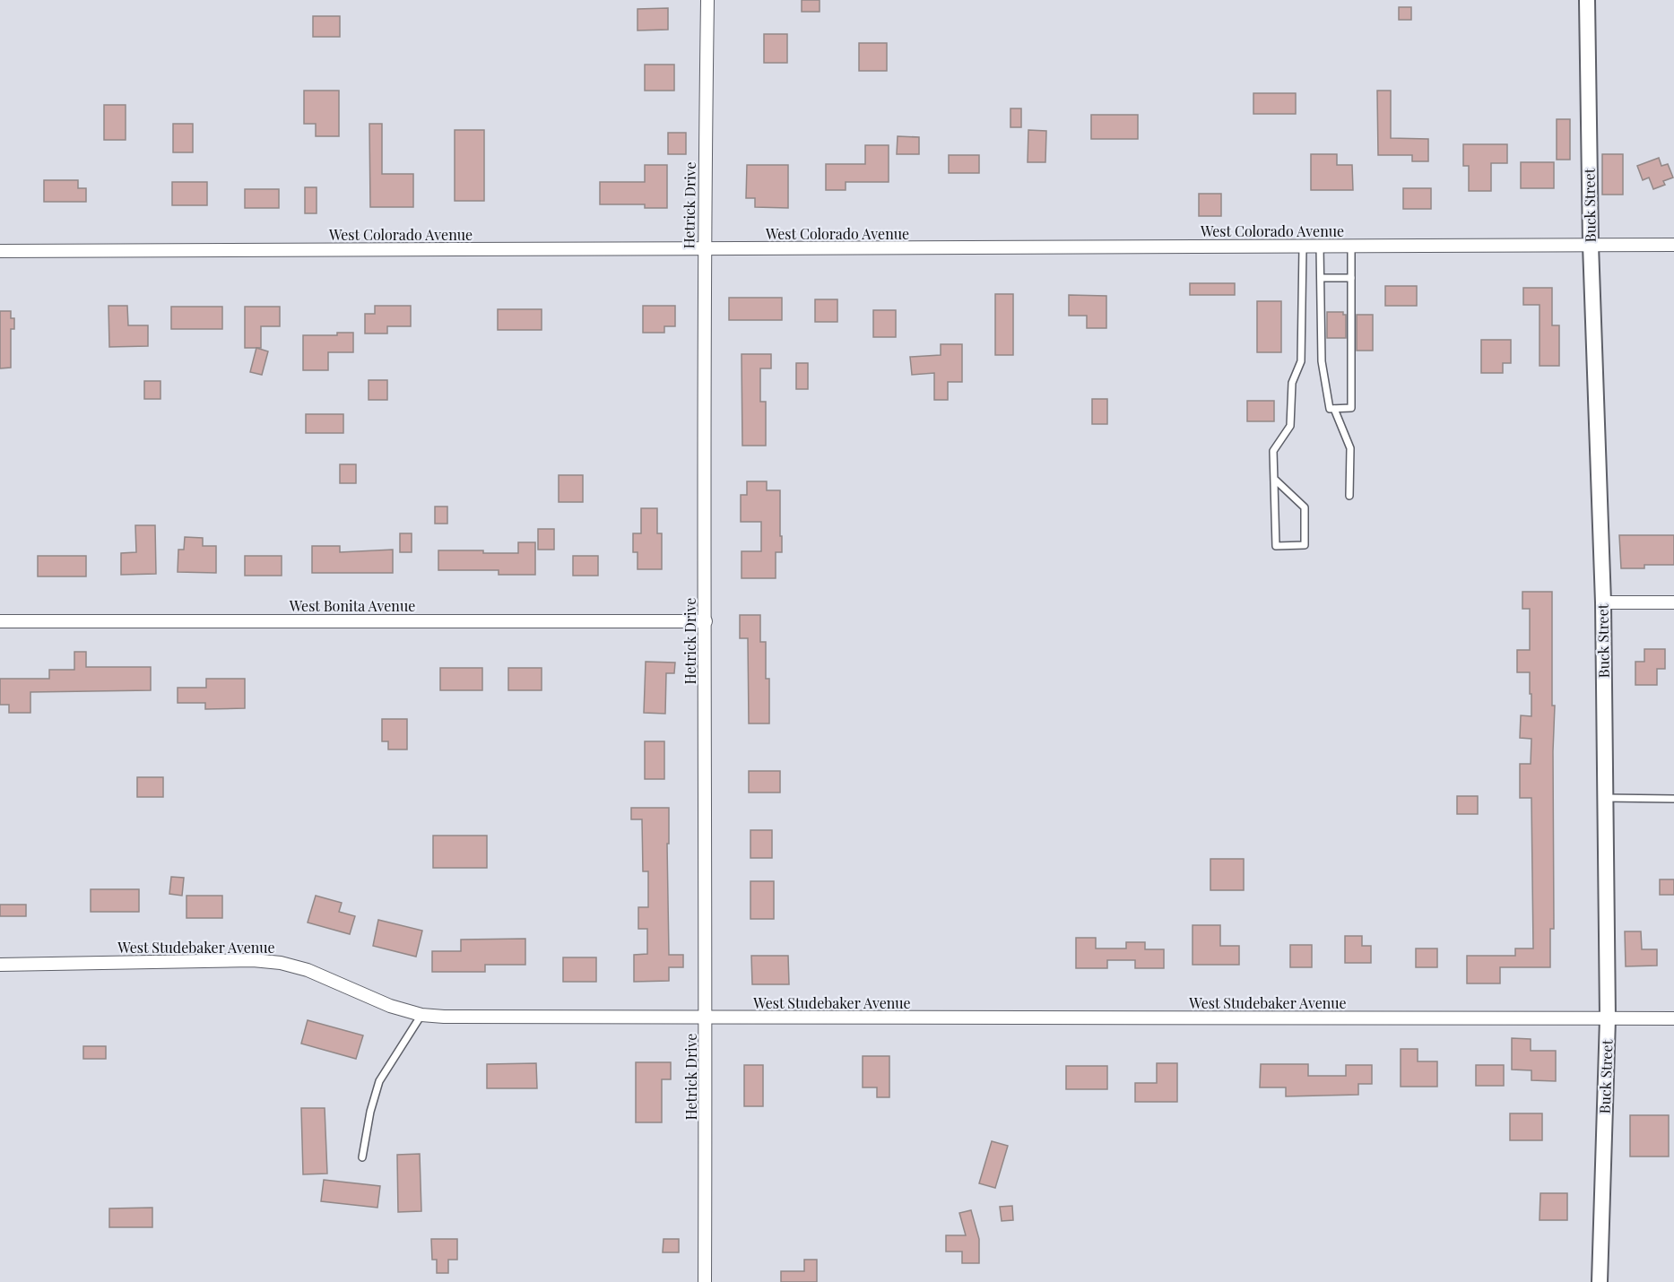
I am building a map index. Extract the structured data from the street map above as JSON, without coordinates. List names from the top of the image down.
{
  "streets": {
    "street": [
      "Hetrick Drive",
      "Buck Street",
      "West Colorado Avenue",
      "West Bonita Avenue",
      "West Studebaker Avenue"
    ]
  },
  "crossings": [
    ["Hetrick Drive", "West Colorado Avenue"],
    ["Hetrick Drive", "West Bonita Avenue"],
    ["Hetrick Drive", "West Studebaker Avenue"],
    ["Buck Street", "West Colorado Avenue"],
    ["Buck Street", "West Studebaker Avenue"]
  ]
}
